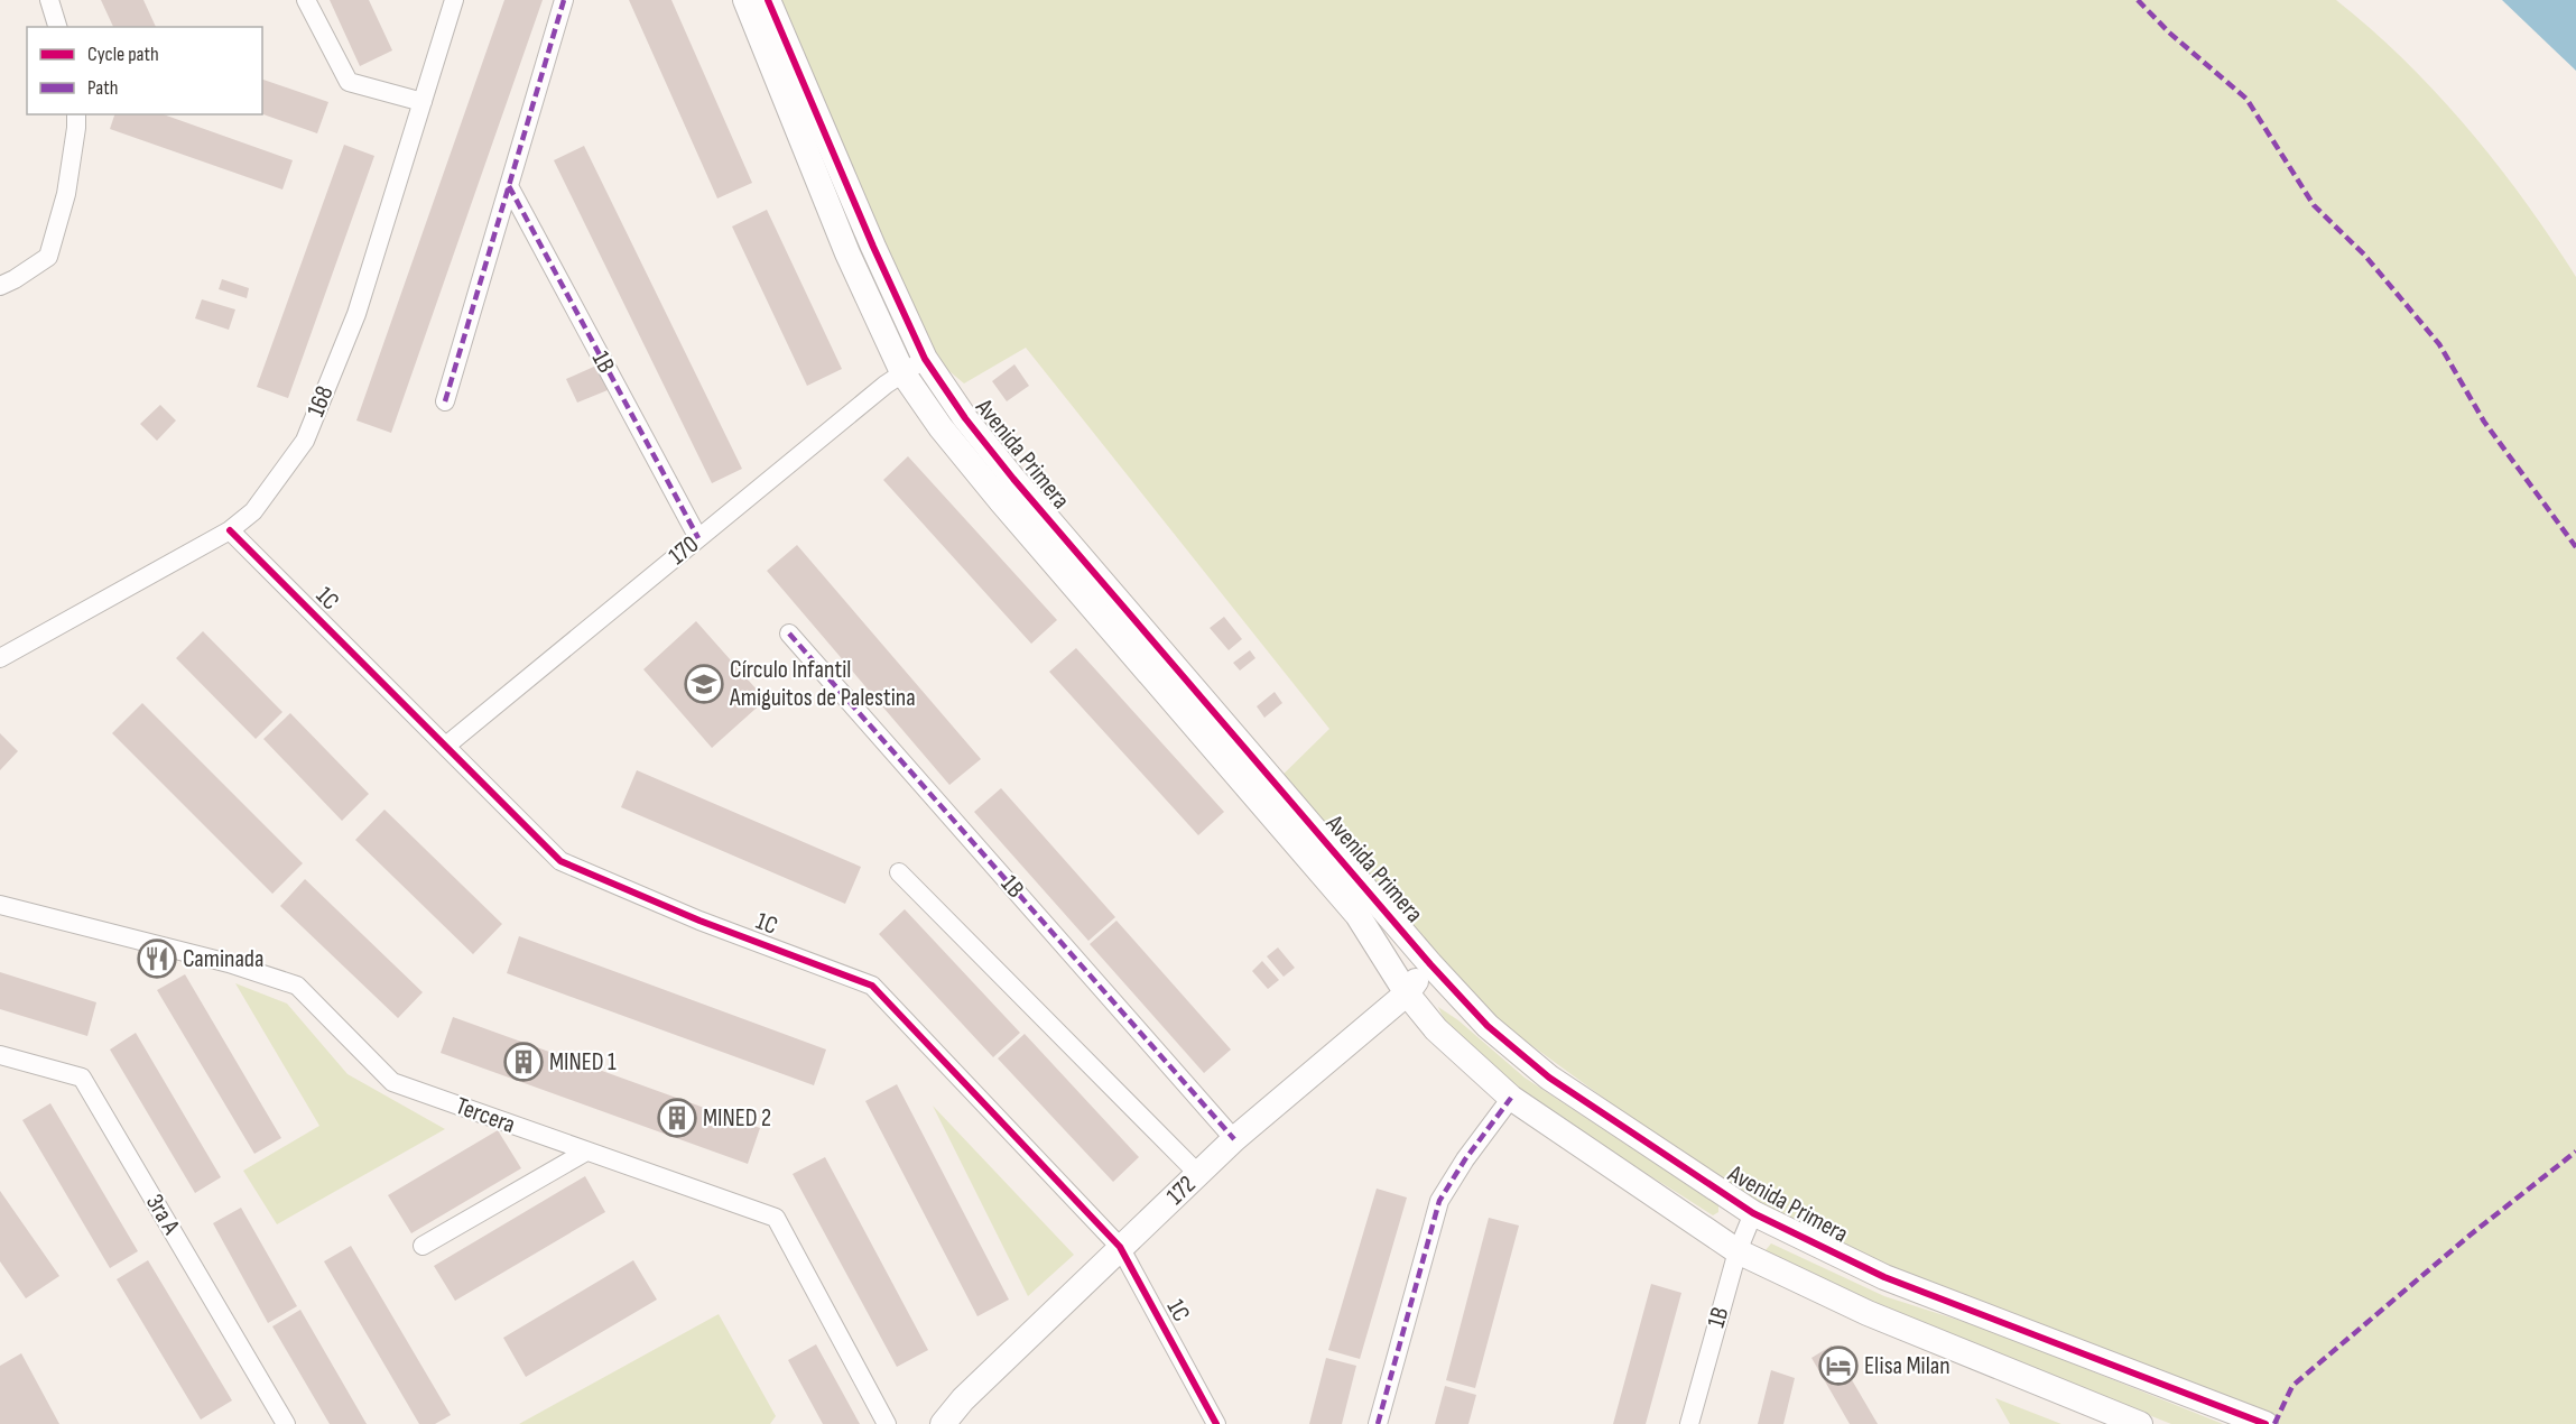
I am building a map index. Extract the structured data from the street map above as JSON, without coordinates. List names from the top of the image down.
{
  "streets": {
    "street": [
      "1B",
      "168",
      "Avenida Primera",
      "170",
      "1C",
      "Tercera",
      "172",
      "3ra A"
    ]
  },
  "crossings": [
    ["1B", "Avenida Primera"],
    ["1B", "170"],
    ["1B", "172"],
    ["168", "1C"],
    ["Avenida Primera", "170"],
    ["Avenida Primera", "172"],
    ["170", "1C"],
    ["1C", "172"]
  ],
  "places": {
    "school or university": ["Círculo Infantil Amiguitos de Palestina"],
    "restaurant": ["Caminada"],
    "building": ["MINED 1", "MINED 2"],
    "hotel": ["Elisa Milan"]
  },
  "legend": ["Cycle path", "Path"]
}
